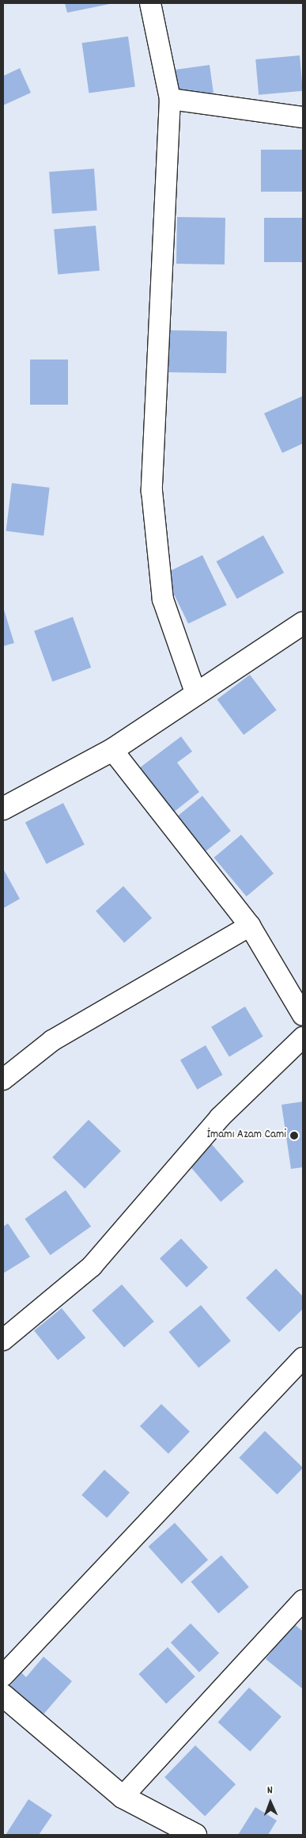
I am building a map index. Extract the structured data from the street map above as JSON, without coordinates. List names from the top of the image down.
{
  "places": ["İmamı Azam Cami"],
  "north": "top"
}
